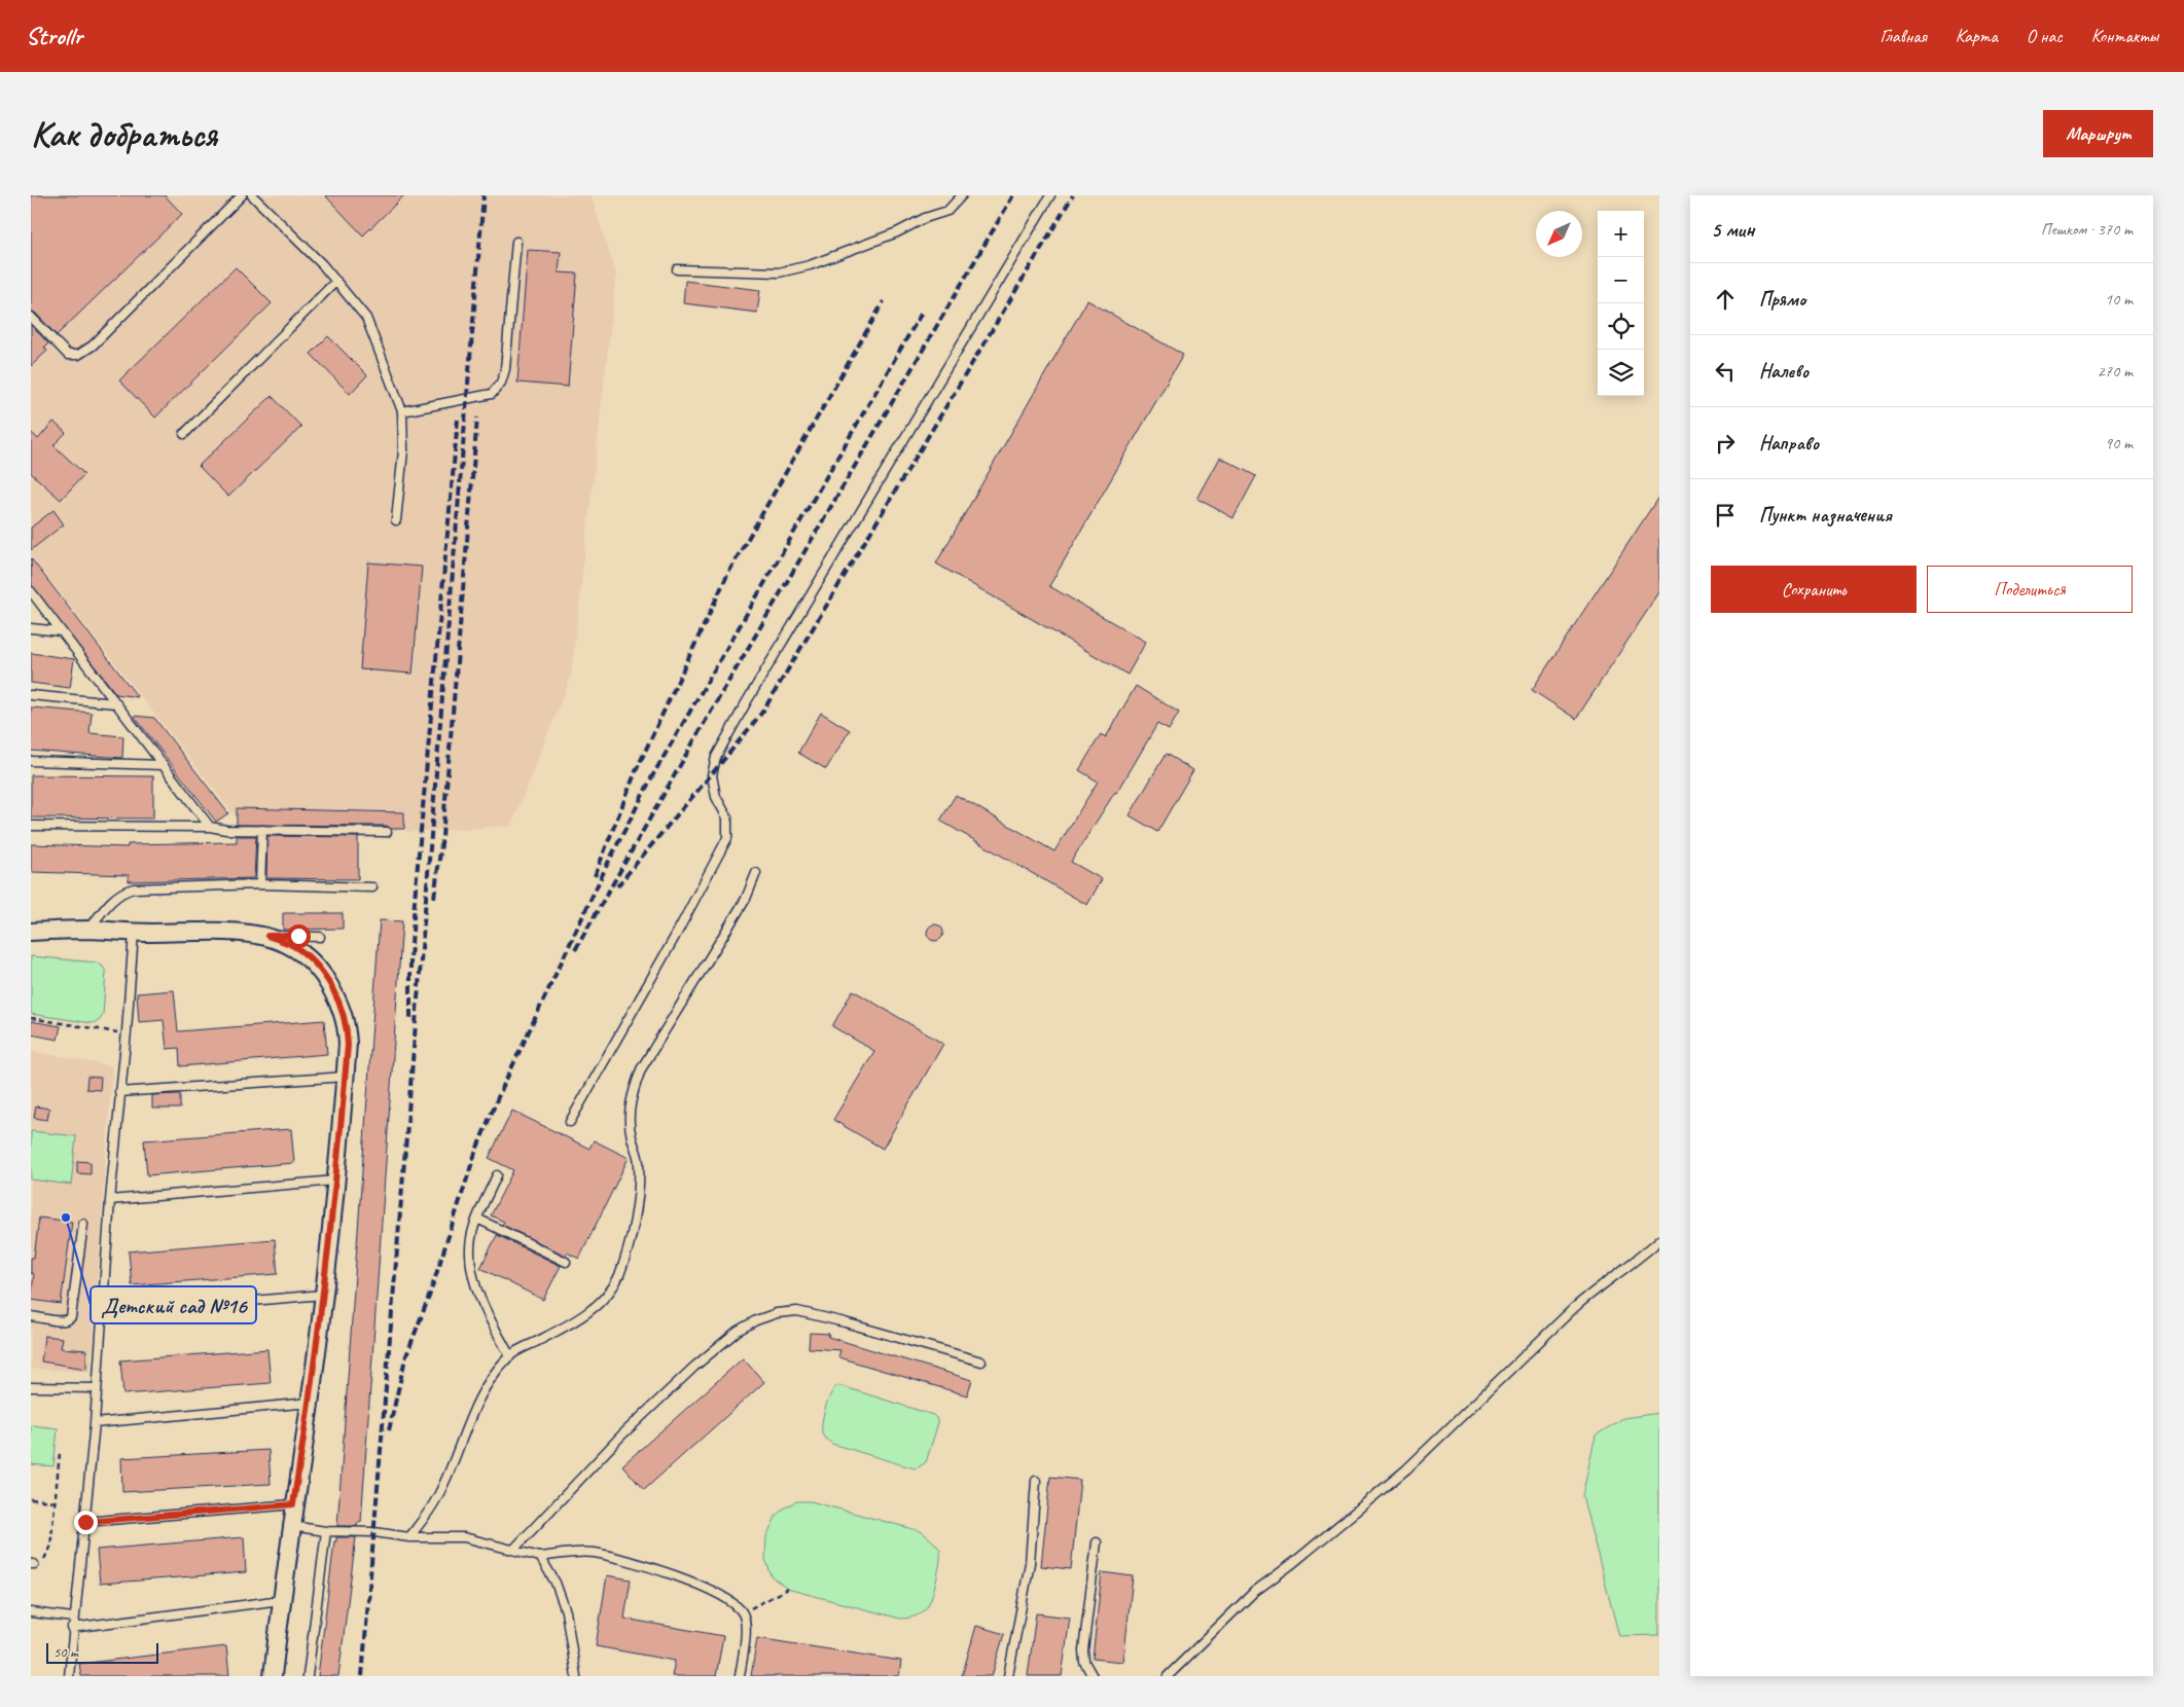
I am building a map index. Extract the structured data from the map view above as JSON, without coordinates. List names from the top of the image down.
{
  "places": ["Детский сад №16"],
  "scale_bar": "50 m",
  "north": "bottom left",
  "page": {
    "header": "Strollr",
    "nav": [
      "Главная",
      "Карта",
      "О нас",
      "Контакты"
    ],
    "buttons": [
      "Маршрут",
      ["Сохранить", "Поделиться"]
    ],
    "title": "Как добраться",
    "heading": ["5 мин", "Пешком · 370 m"],
    "map_buttons": ["+", "−"],
    "list": [
      ["Прямо", "10 m"],
      ["Налево", "270 m"],
      ["Направо", "90 m"],
      "Пункт назначения"
    ],
    "scale": "50 m"
  }
}
